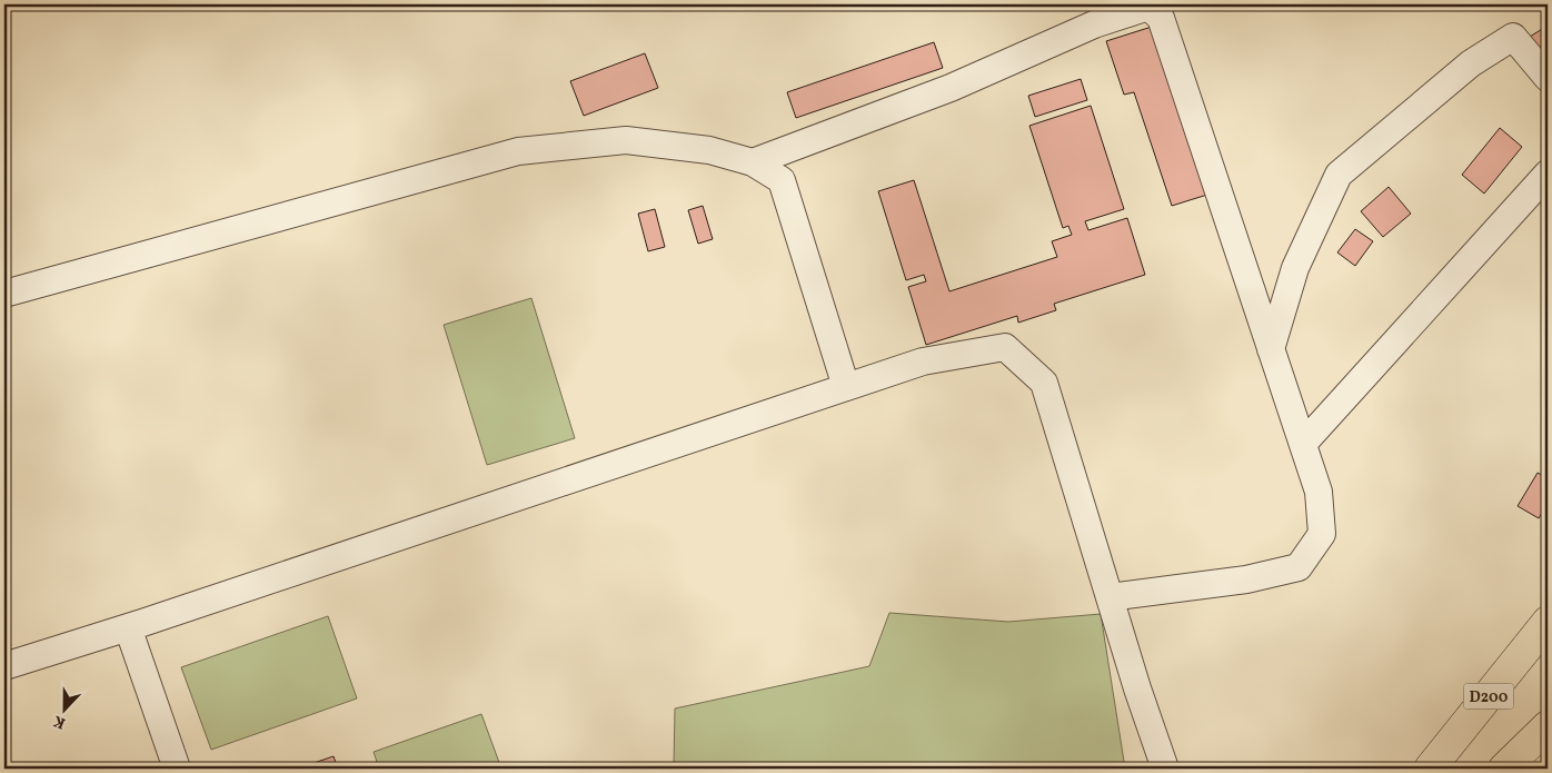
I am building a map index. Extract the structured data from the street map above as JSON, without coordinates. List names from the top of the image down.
{
  "streets": {
    "highway": ["D200"]
  },
  "north": "bottom"
}
